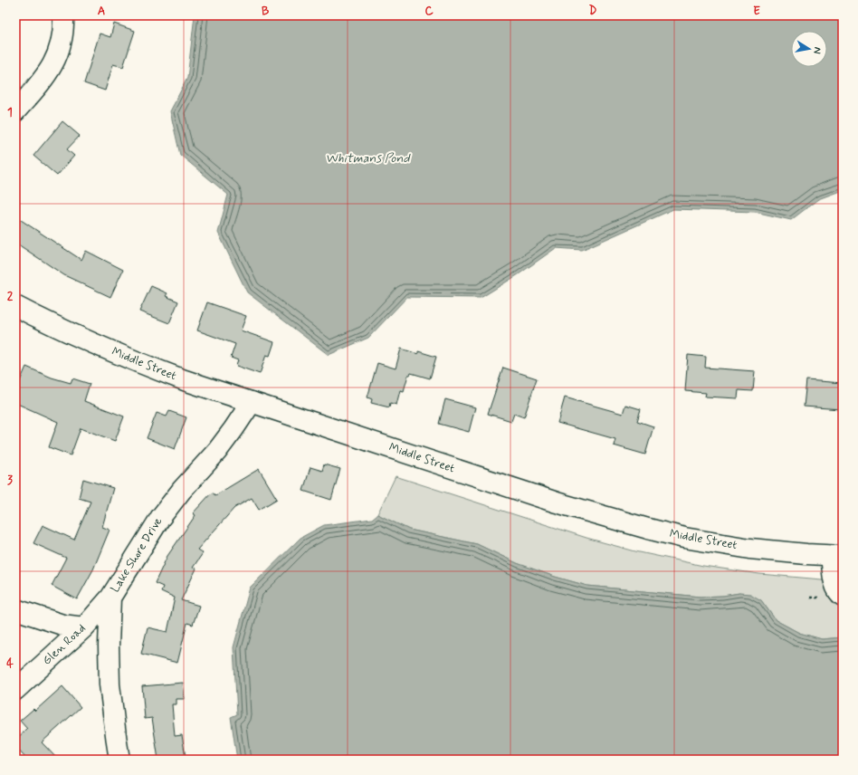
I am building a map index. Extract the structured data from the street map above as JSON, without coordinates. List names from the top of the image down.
{
  "streets": {
    "main road": ["Middle Street", "Lake Shore Drive", "Glen Road"]
  },
  "crossings": [
    ["Middle Street", "Lake Shore Drive"],
    ["Lake Shore Drive", "Glen Road"]
  ],
  "water": ["Whitmans Pond"],
  "north": "right",
  "grid": {
    "columns": [
      "A",
      "B",
      "C",
      "D",
      "E"
    ],
    "rows": [
      "1",
      "2",
      "3",
      "4"
    ]
  }
}
